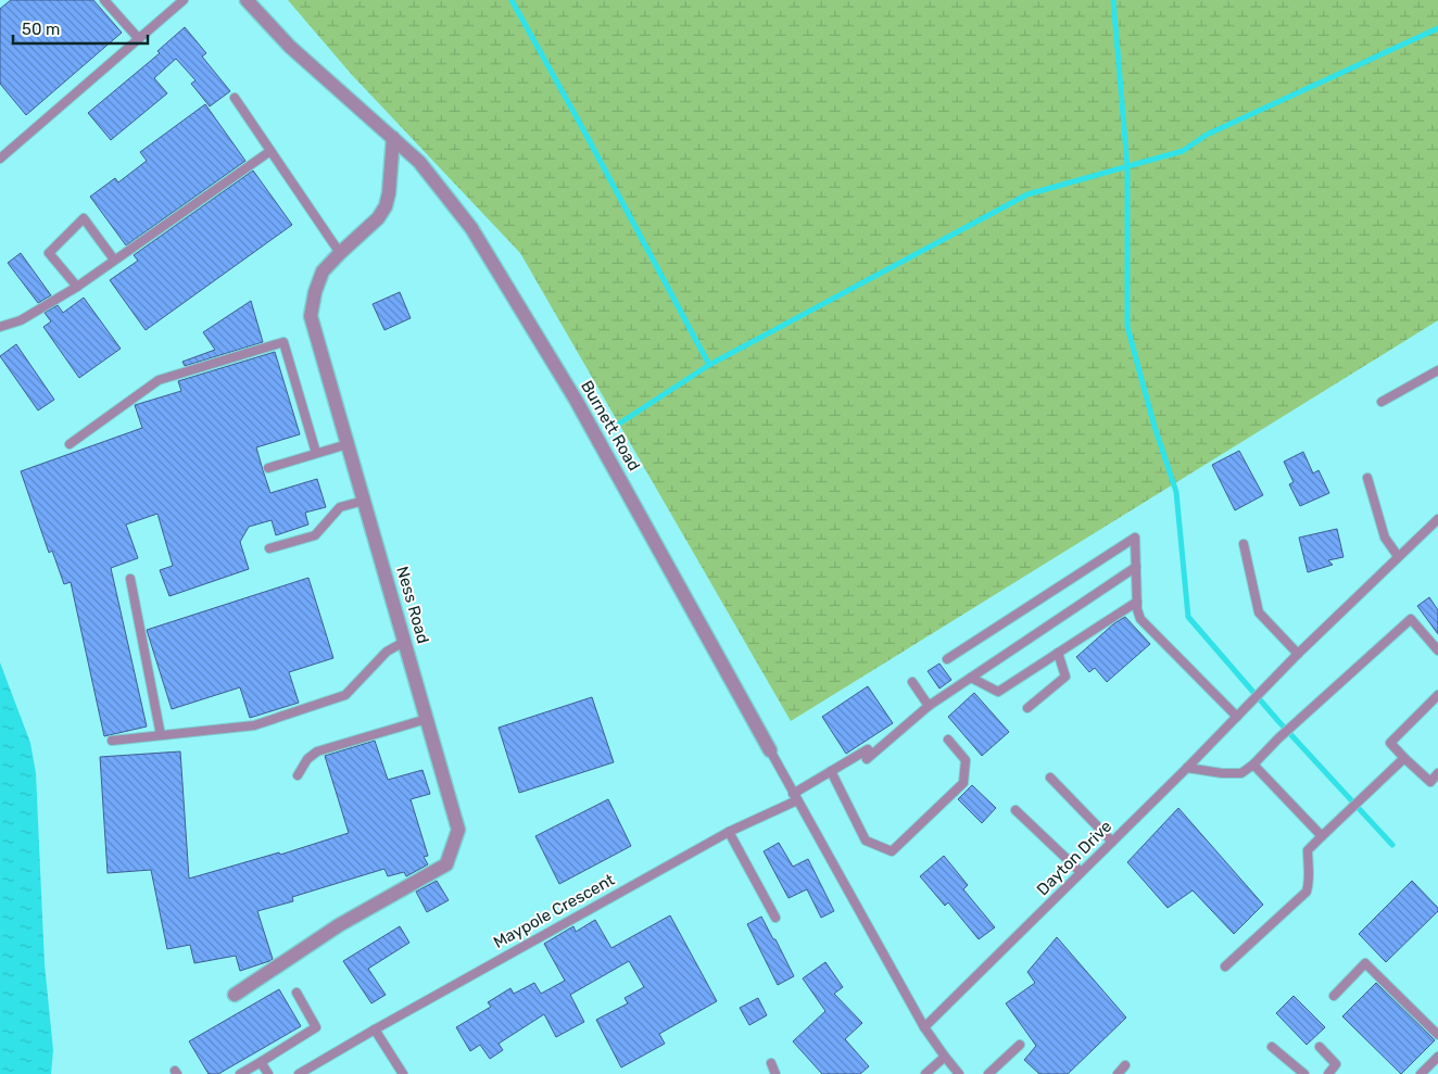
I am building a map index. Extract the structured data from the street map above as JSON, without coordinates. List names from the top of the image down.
{
  "streets": {
    "street": ["Burnett Road", "Ness Road"],
    "lane": ["Dayton Drive", "Maypole Crescent"]
  },
  "crossings": [
    ["Burnett Road", "Ness Road"]
  ],
  "scale_bar": "50 m"
}
